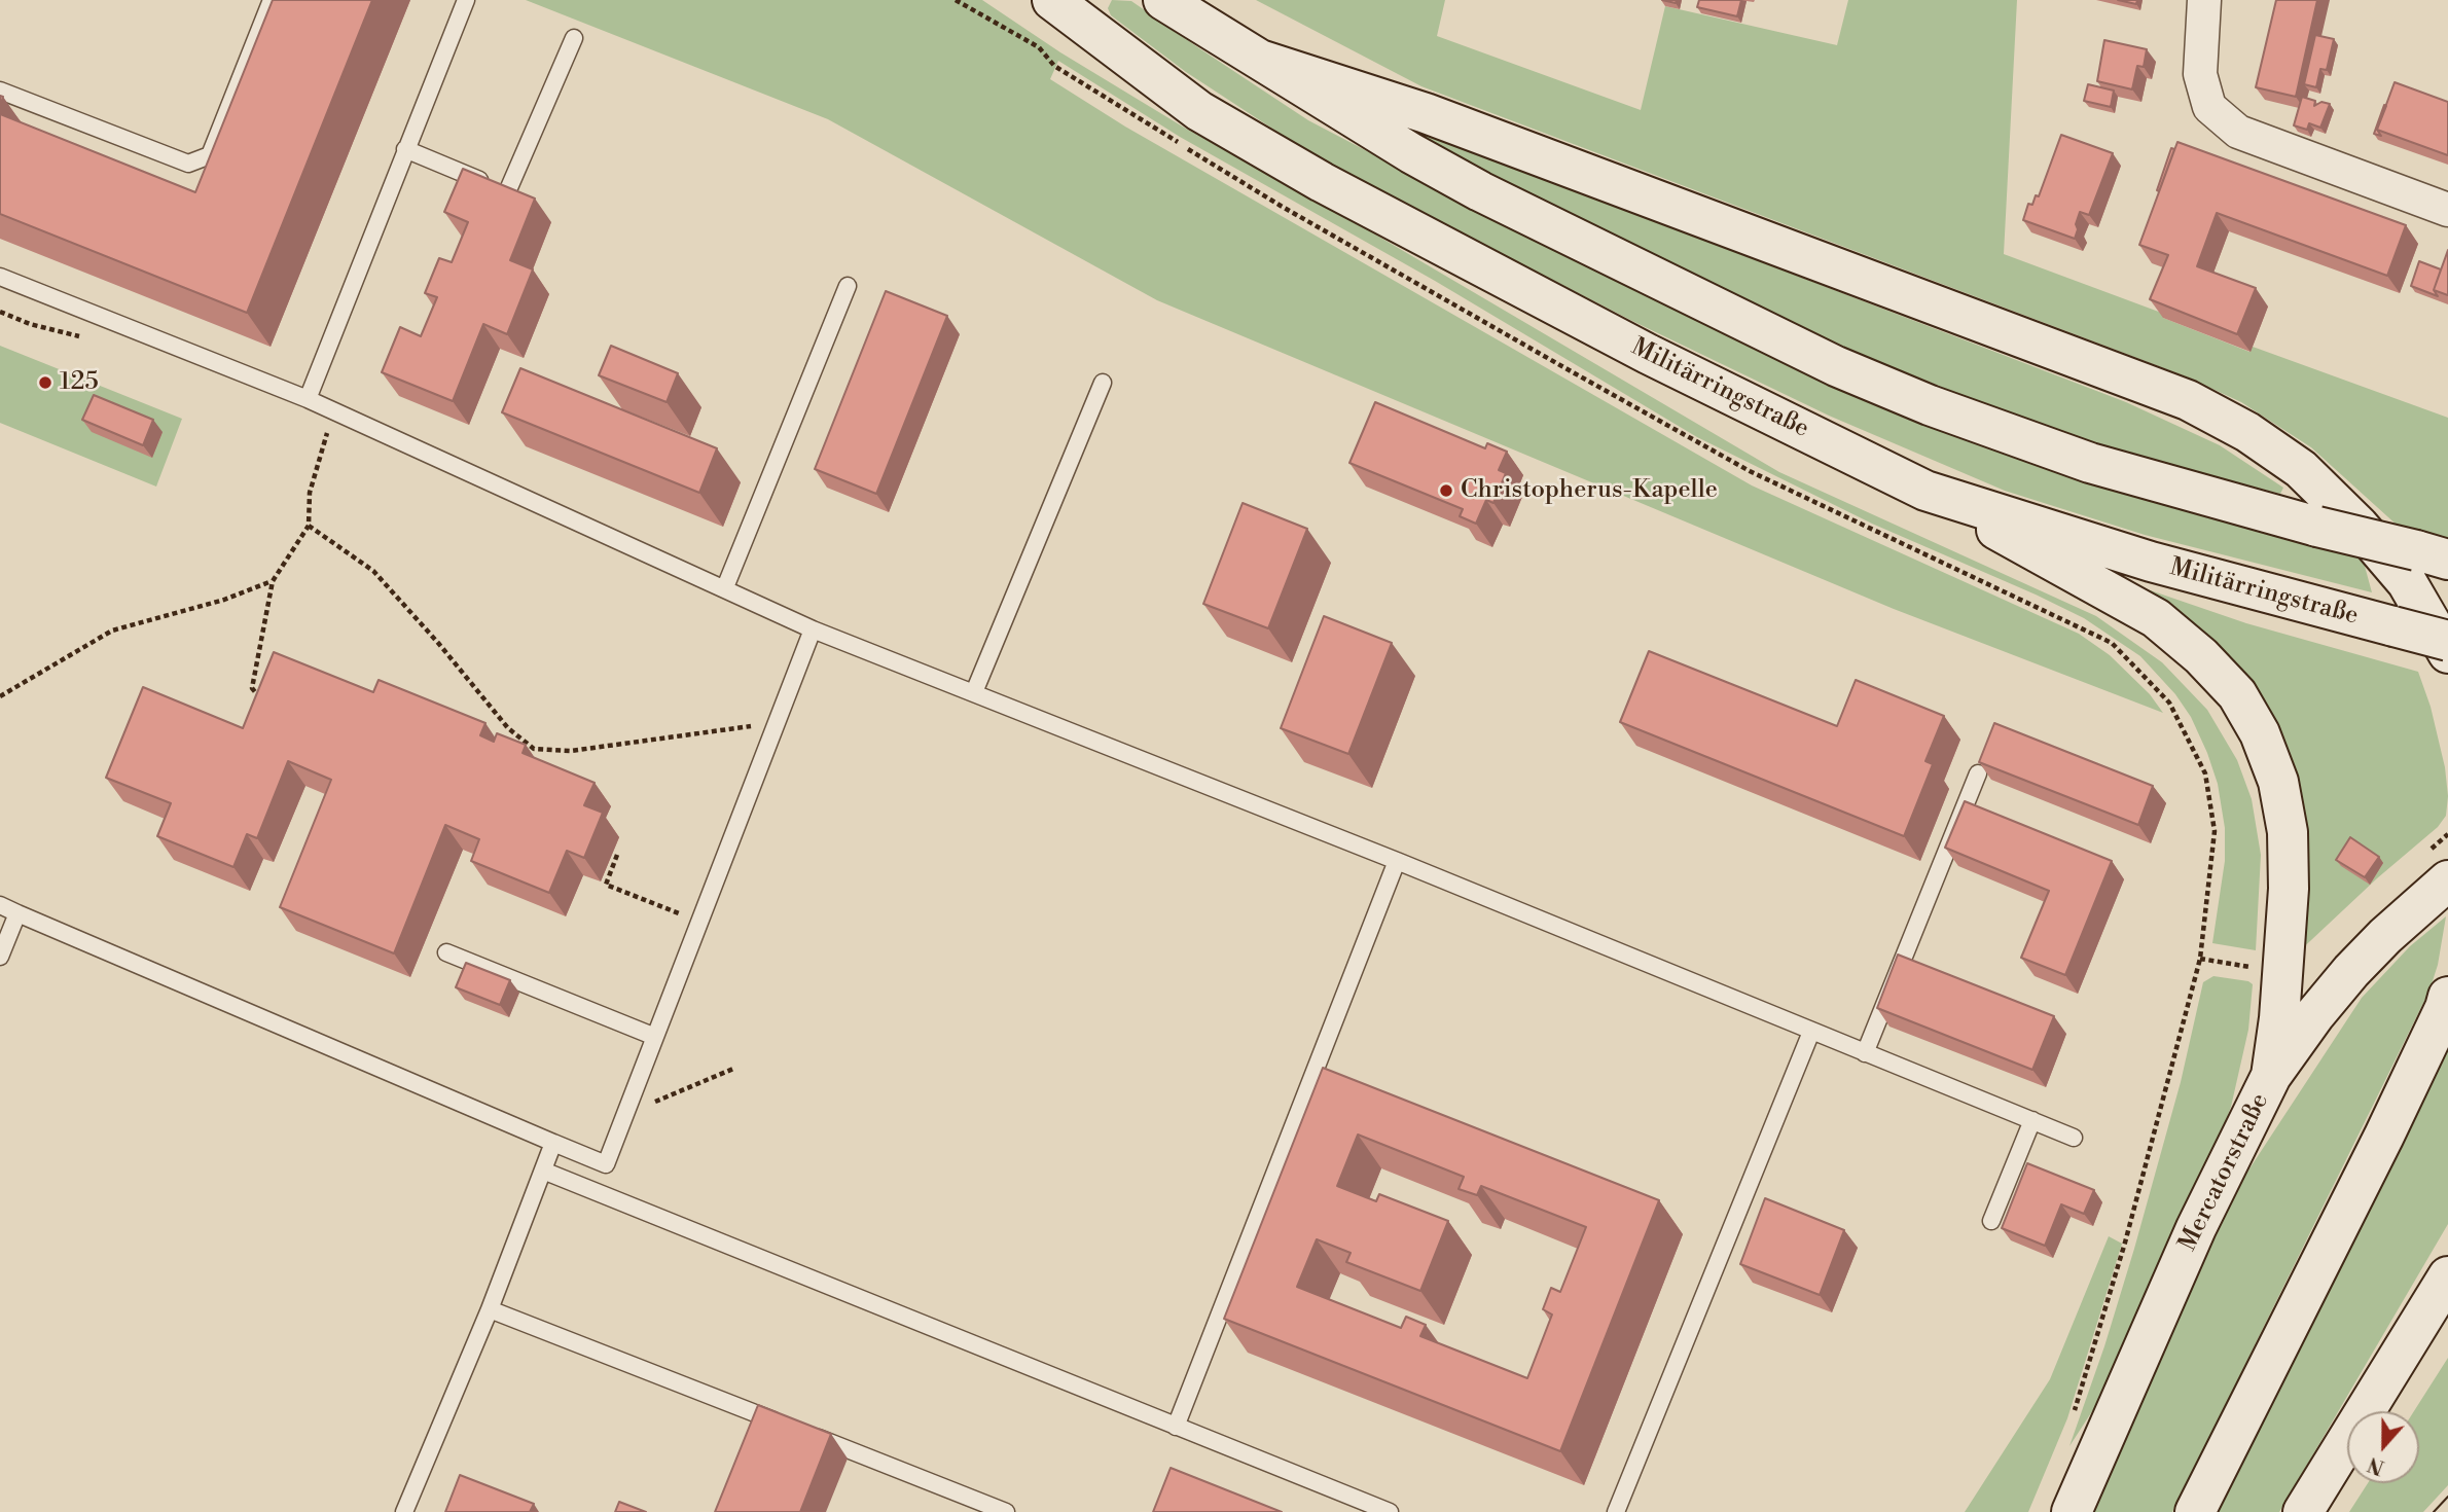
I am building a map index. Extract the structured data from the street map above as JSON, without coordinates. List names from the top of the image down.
{
  "streets": {
    "main road": ["Militärringstraße", "Mercatorstraße"]
  },
  "places": ["125", "Christopherus-Kapelle"],
  "north": "bottom"
}
